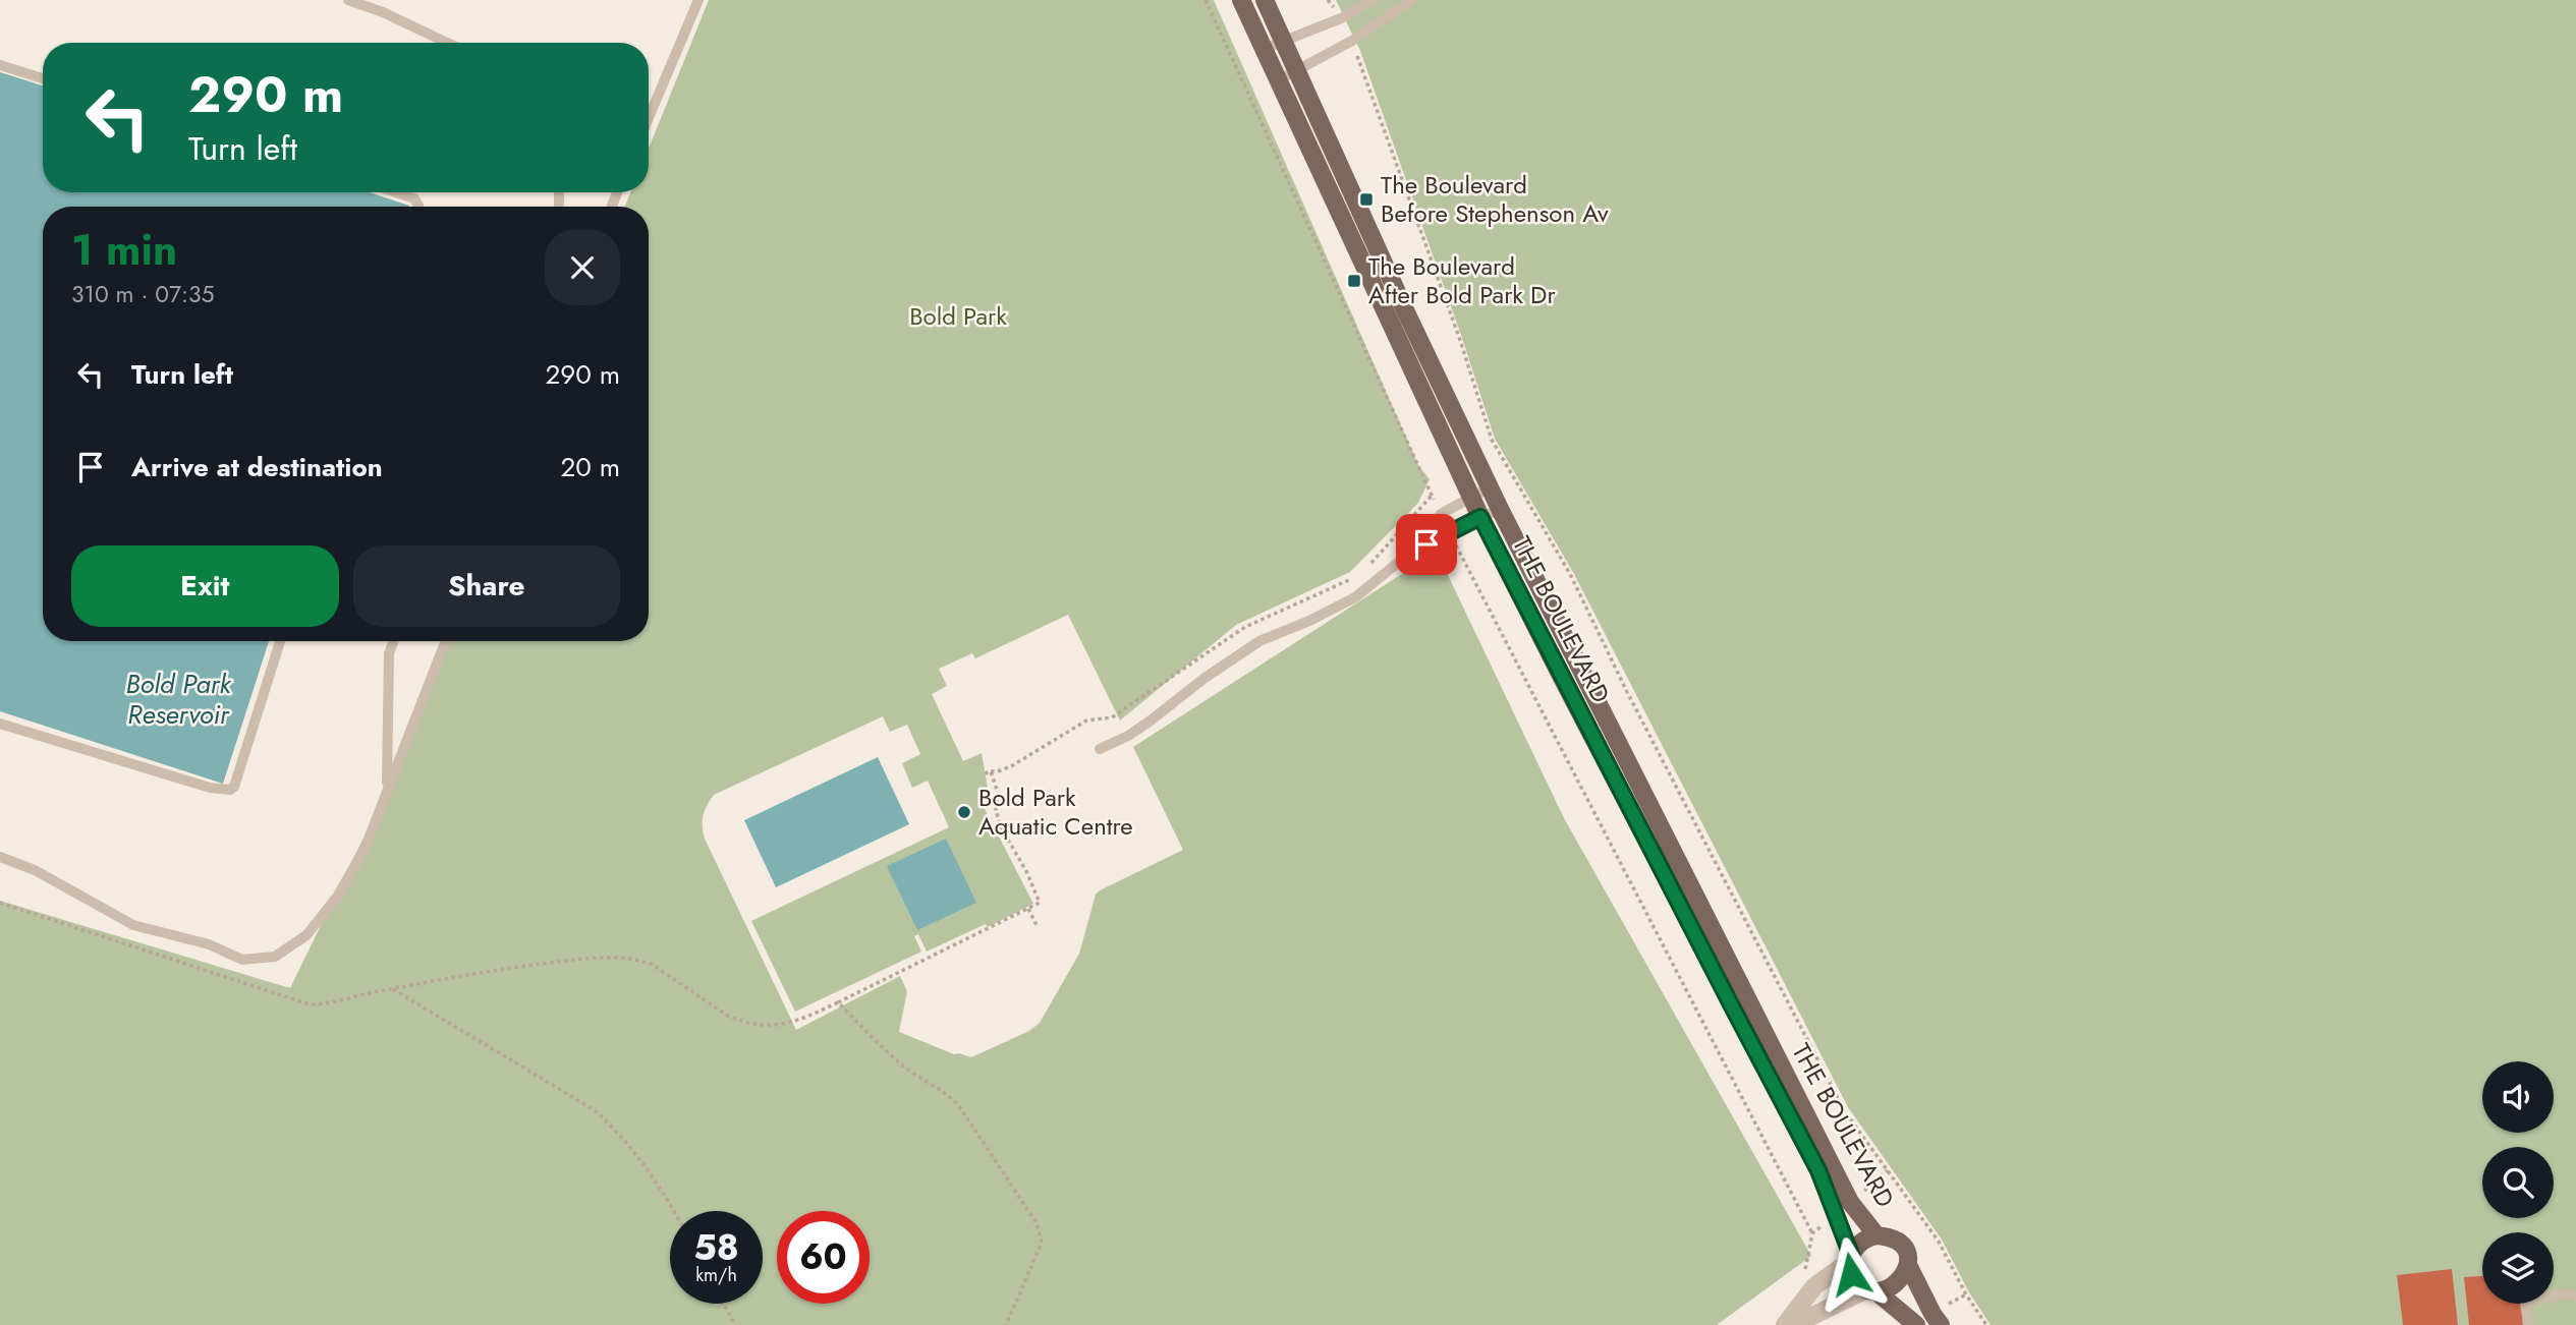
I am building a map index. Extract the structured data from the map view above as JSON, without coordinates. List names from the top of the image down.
{
  "streets": {
    "main road": ["THE BOULEVARD"]
  },
  "water": ["Bold Park Reservoir"],
  "parks": ["Bold Park"],
  "places": {
    "transit": ["The Boulevard Before Stephenson Av", "The Boulevard After Bold Park Dr"],
    "other": ["Bold Park Aquatic Centre"]
  },
  "page": {
    "turn": ["290 m", "Turn left"],
    "heading": ["1 min", "310 m · 07:35"],
    "list": [
      {
        "name": "Turn left",
        "value": "290 m"
      },
      {
        "name": "Arrive at destination",
        "value": "20 m"
      }
    ],
    "buttons": ["Exit", "Share"],
    "speed": "58 km/h",
    "limit": "60"
  }
}
